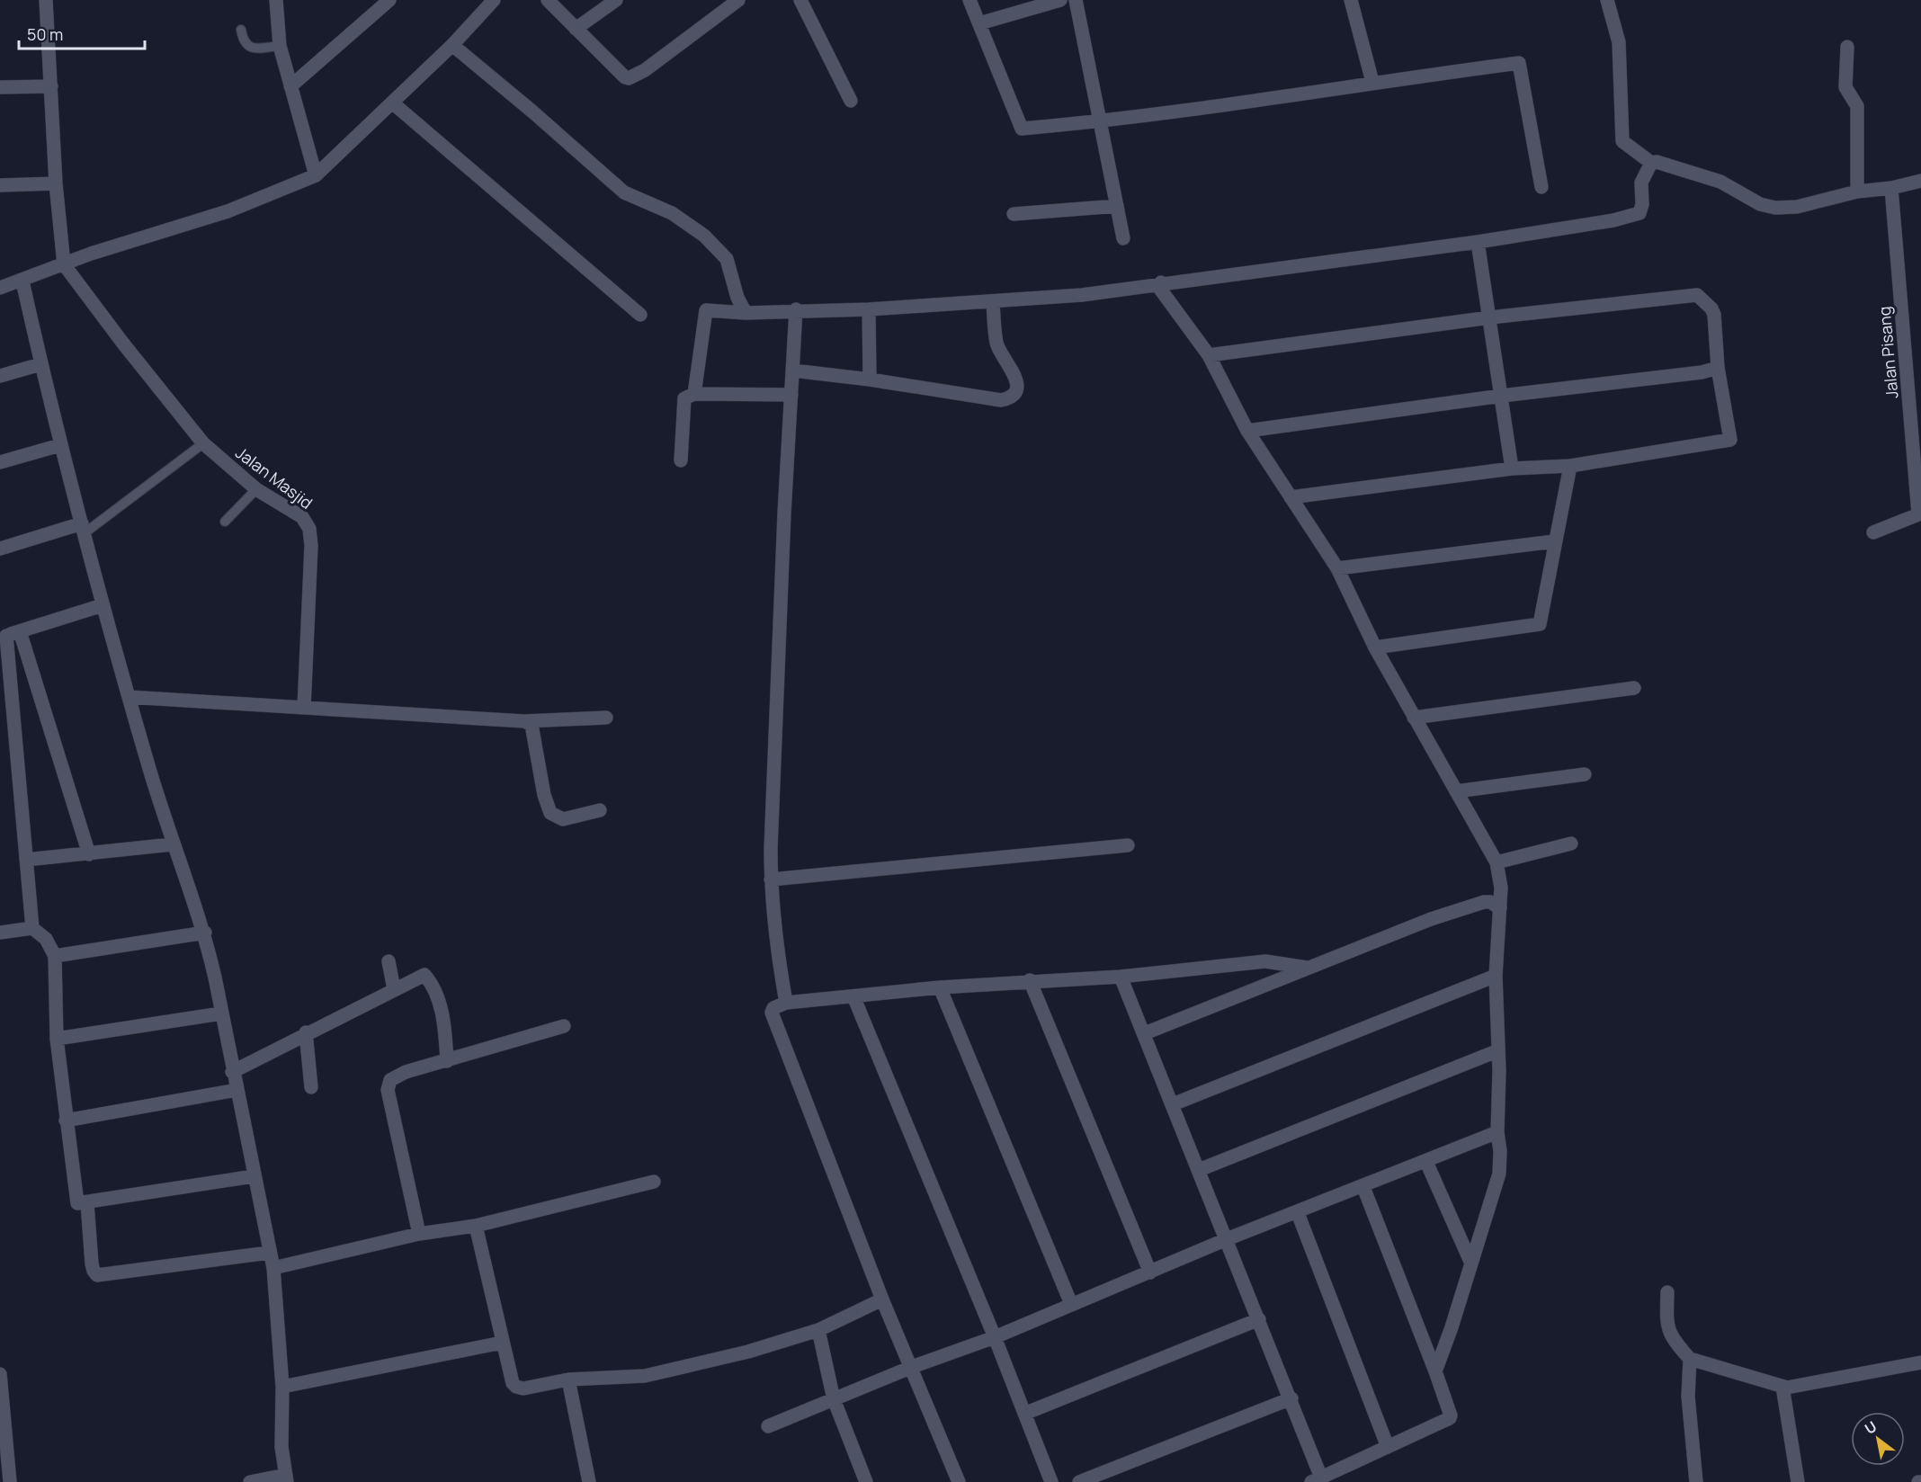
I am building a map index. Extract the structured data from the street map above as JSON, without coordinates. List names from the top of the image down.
{
  "streets": {
    "street": ["Jalan Pisang", "Jalan Masjid"]
  },
  "scale_bar": "50 m",
  "north": "top left"
}
